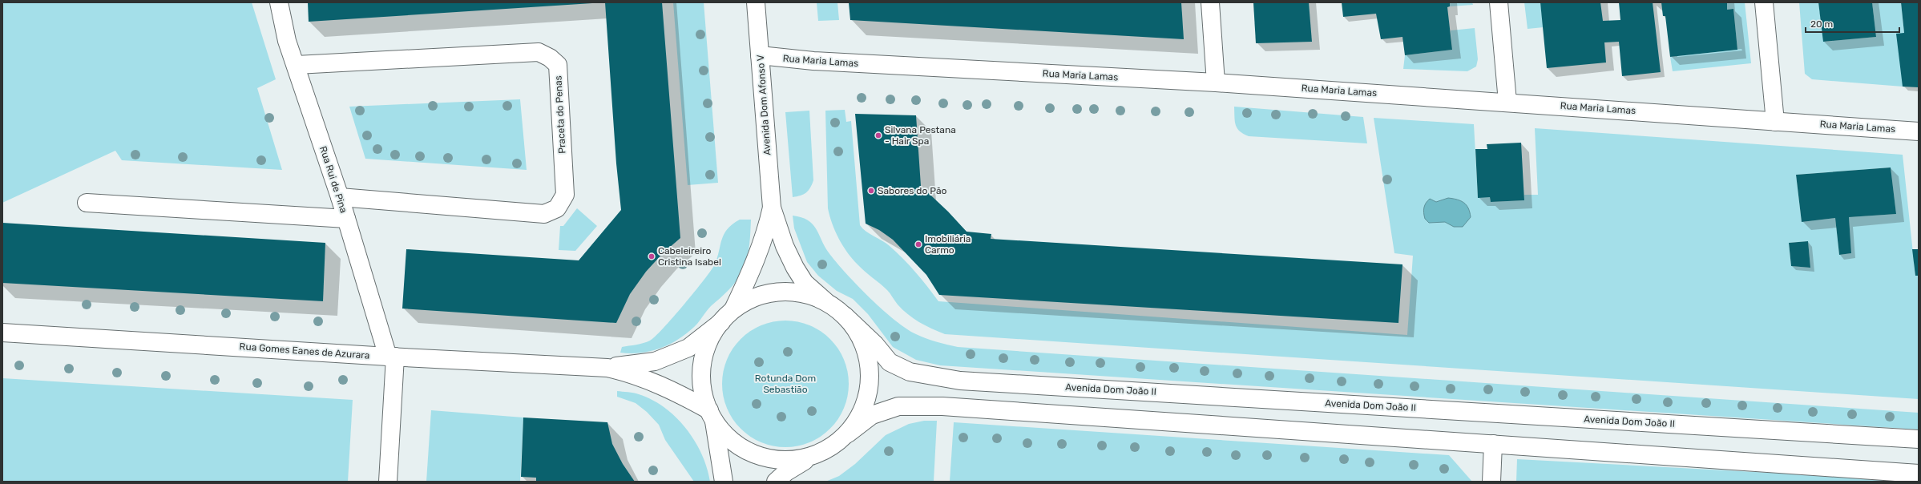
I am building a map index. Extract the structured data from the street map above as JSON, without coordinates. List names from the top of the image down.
{
  "streets": {
    "street": [
      "Rua Maria Lamas",
      "Avenida Dom Afonso V",
      "Praceta do Penas",
      "Rua Rui de Pina",
      "Rua Gomes Eanes de Azurara",
      "Avenida Dom João II"
    ]
  },
  "crossings": [
    ["Rua Maria Lamas", "Avenida Dom Afonso V"],
    ["Praceta do Penas", "Rua Rui de Pina"],
    ["Rua Rui de Pina", "Rua Gomes Eanes de Azurara"]
  ],
  "parks": ["Rotunda Dom Sebastião"],
  "places": [
    "Silvana Pestana - Hair Spa",
    "Sabores do Pão",
    "Imobiliária Carmo",
    "Cabeleireiro Cristina Isabel"
  ],
  "scale_bar": "20 m"
}
